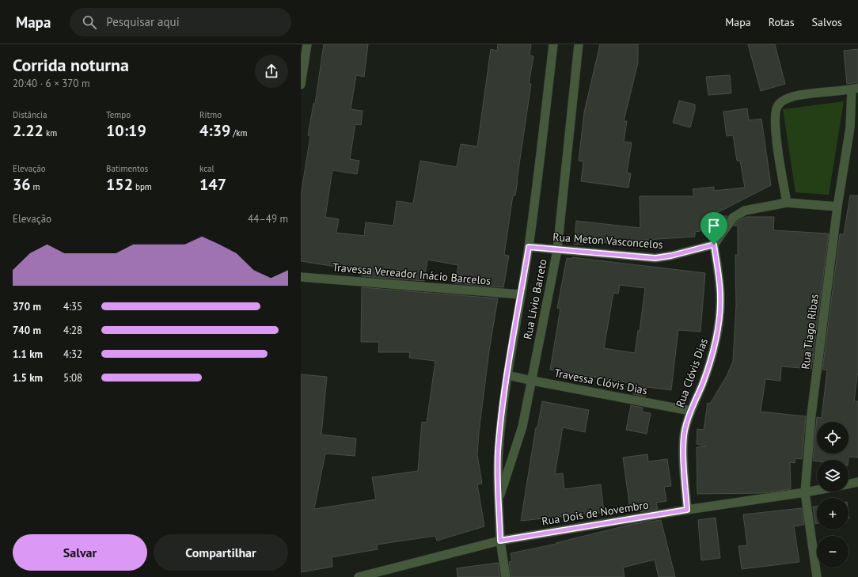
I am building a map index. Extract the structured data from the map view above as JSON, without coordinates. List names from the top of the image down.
{
  "streets": {
    "street": [
      "Rua Meton Vasconcelos",
      "Travessa Vereador Inácio Barcelos",
      "Rua Lívio Barreto",
      "Rua Tiago Ribas",
      "Rua Clóvis Dias",
      "Travessa Clóvis Dias",
      "Rua Dois de Novembro"
    ]
  },
  "crossings": [
    ["Rua Meton Vasconcelos", "Rua Lívio Barreto"],
    ["Rua Meton Vasconcelos", "Rua Clóvis Dias"],
    ["Travessa Vereador Inácio Barcelos", "Rua Lívio Barreto"],
    ["Rua Lívio Barreto", "Travessa Clóvis Dias"],
    ["Rua Lívio Barreto", "Rua Dois de Novembro"],
    ["Rua Tiago Ribas", "Rua Dois de Novembro"],
    ["Rua Clóvis Dias", "Travessa Clóvis Dias"],
    ["Rua Clóvis Dias", "Rua Dois de Novembro"]
  ],
  "page": {
    "header": "Mapa",
    "search": "Pesquisar aqui",
    "nav": ["Mapa", "Rotas", "Salvos"],
    "heading": ["Corrida noturna", "20:40 · 6 × 370 m"],
    "stats": [
      ["Distância", "2.22 km"],
      ["Tempo", "10:19"],
      ["Ritmo", "4:39 /km"],
      ["Elevação", "36 m"],
      ["Batimentos", "152 bpm"],
      ["kcal", "147"]
    ],
    "chart": ["Elevação", "44–49 m"],
    "list": [
      {
        "name": "370 m",
        "note": "4:35"
      },
      {
        "name": "740 m",
        "note": "4:28"
      },
      {
        "name": "1.1 km",
        "note": "4:32"
      },
      {
        "name": "1.5 km",
        "note": "5:08"
      }
    ],
    "map_buttons": ["+", "−"],
    "buttons": ["Salvar", "Compartilhar"]
  }
}
